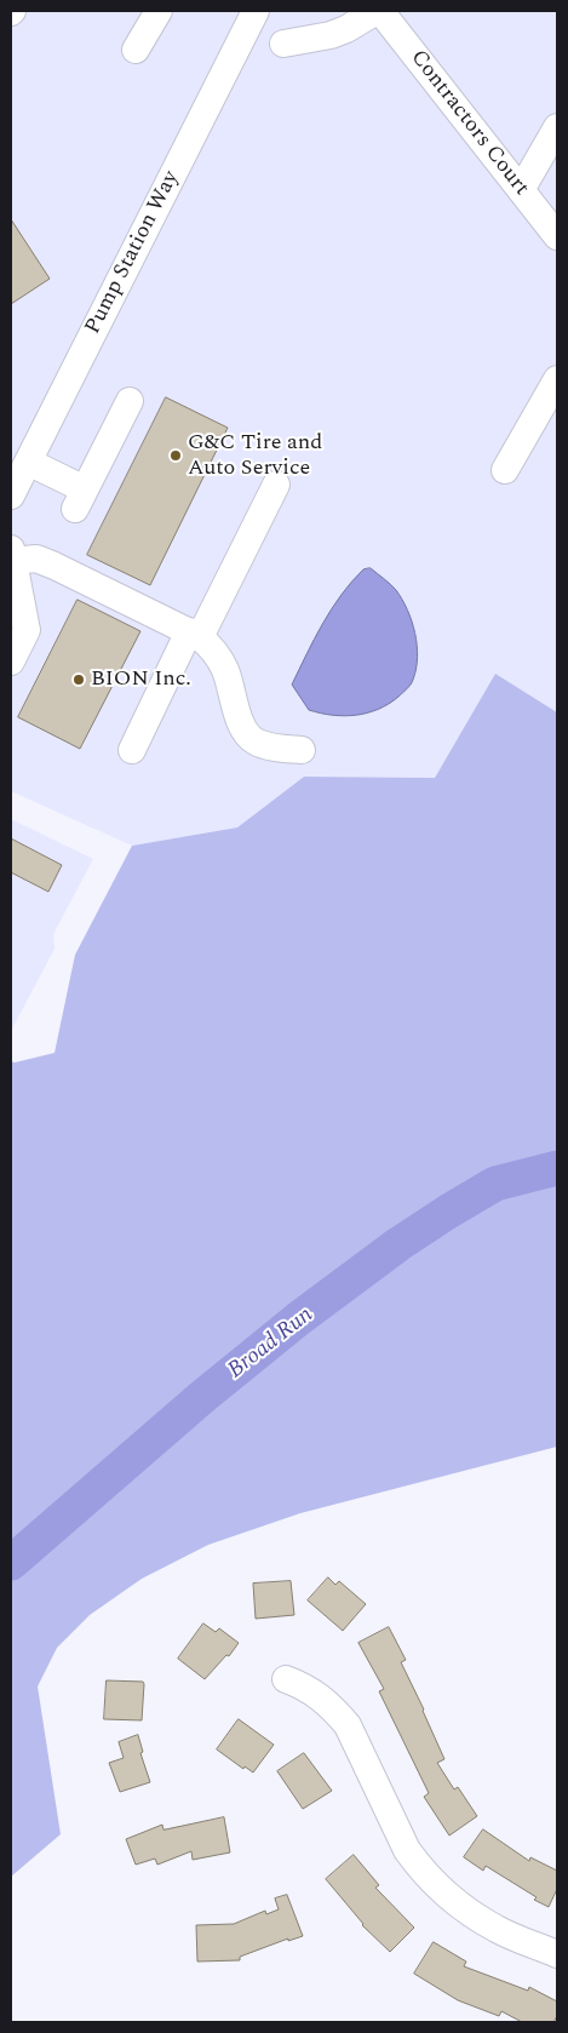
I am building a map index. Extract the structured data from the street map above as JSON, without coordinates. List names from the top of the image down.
{
  "streets": {
    "street": ["Contractors Court", "Pump Station Way"]
  },
  "water": ["Broad Run"],
  "places": ["G&C Tire and Auto Service", "BION Inc."]
}
